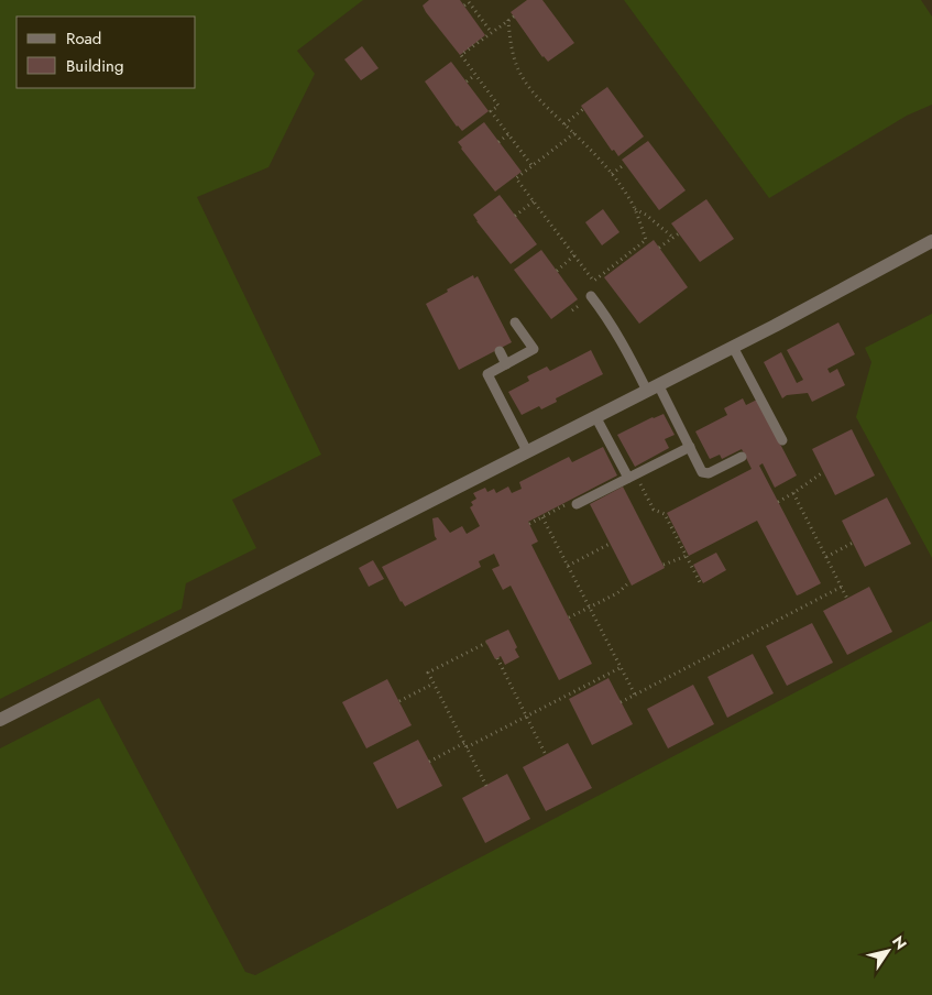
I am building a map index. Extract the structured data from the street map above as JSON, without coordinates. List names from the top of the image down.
{
  "legend": ["Road", "Building"],
  "north": "top right"
}
